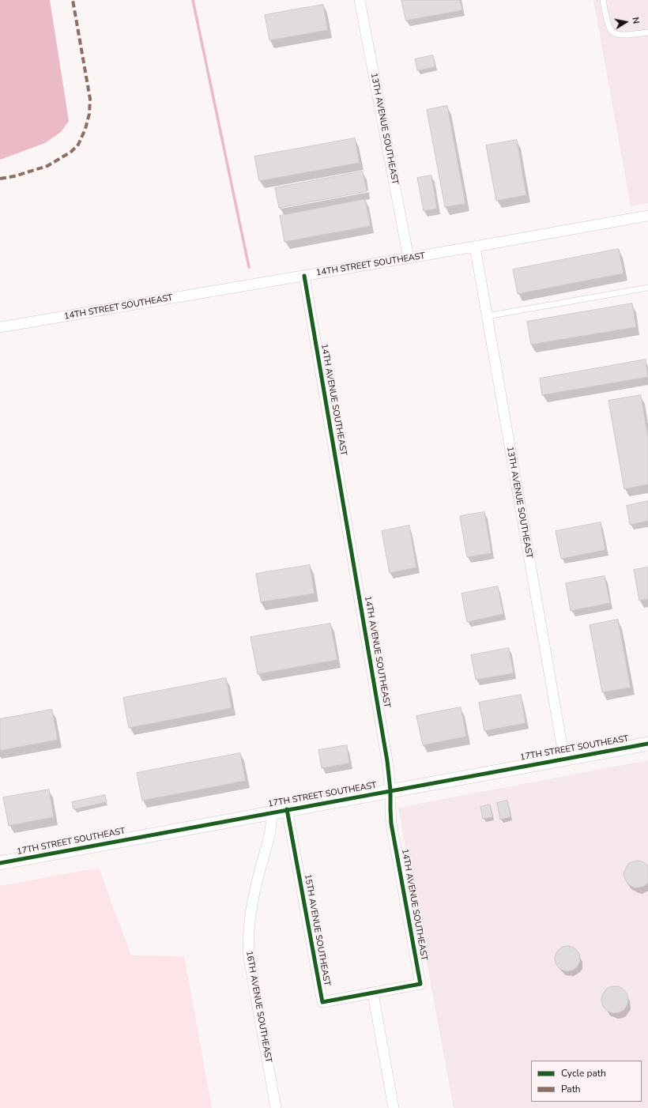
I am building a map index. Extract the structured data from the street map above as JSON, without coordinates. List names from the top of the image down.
{
  "streets": {
    "street": [
      "13TH AVENUE SOUTHEAST",
      "14TH STREET SOUTHEAST",
      "14TH AVENUE SOUTHEAST",
      "17TH STREET SOUTHEAST",
      "15TH AVENUE SOUTHEAST",
      "16TH AVENUE SOUTHEAST"
    ]
  },
  "crossings": [
    ["13TH AVENUE SOUTHEAST", "14TH STREET SOUTHEAST"],
    ["13TH AVENUE SOUTHEAST", "17TH STREET SOUTHEAST"],
    ["14TH STREET SOUTHEAST", "14TH AVENUE SOUTHEAST"],
    ["14TH AVENUE SOUTHEAST", "17TH STREET SOUTHEAST"],
    ["14TH AVENUE SOUTHEAST", "15TH AVENUE SOUTHEAST"],
    ["17TH STREET SOUTHEAST", "15TH AVENUE SOUTHEAST"],
    ["17TH STREET SOUTHEAST", "16TH AVENUE SOUTHEAST"]
  ],
  "legend": ["Cycle path", "Path"],
  "north": "right"
}
